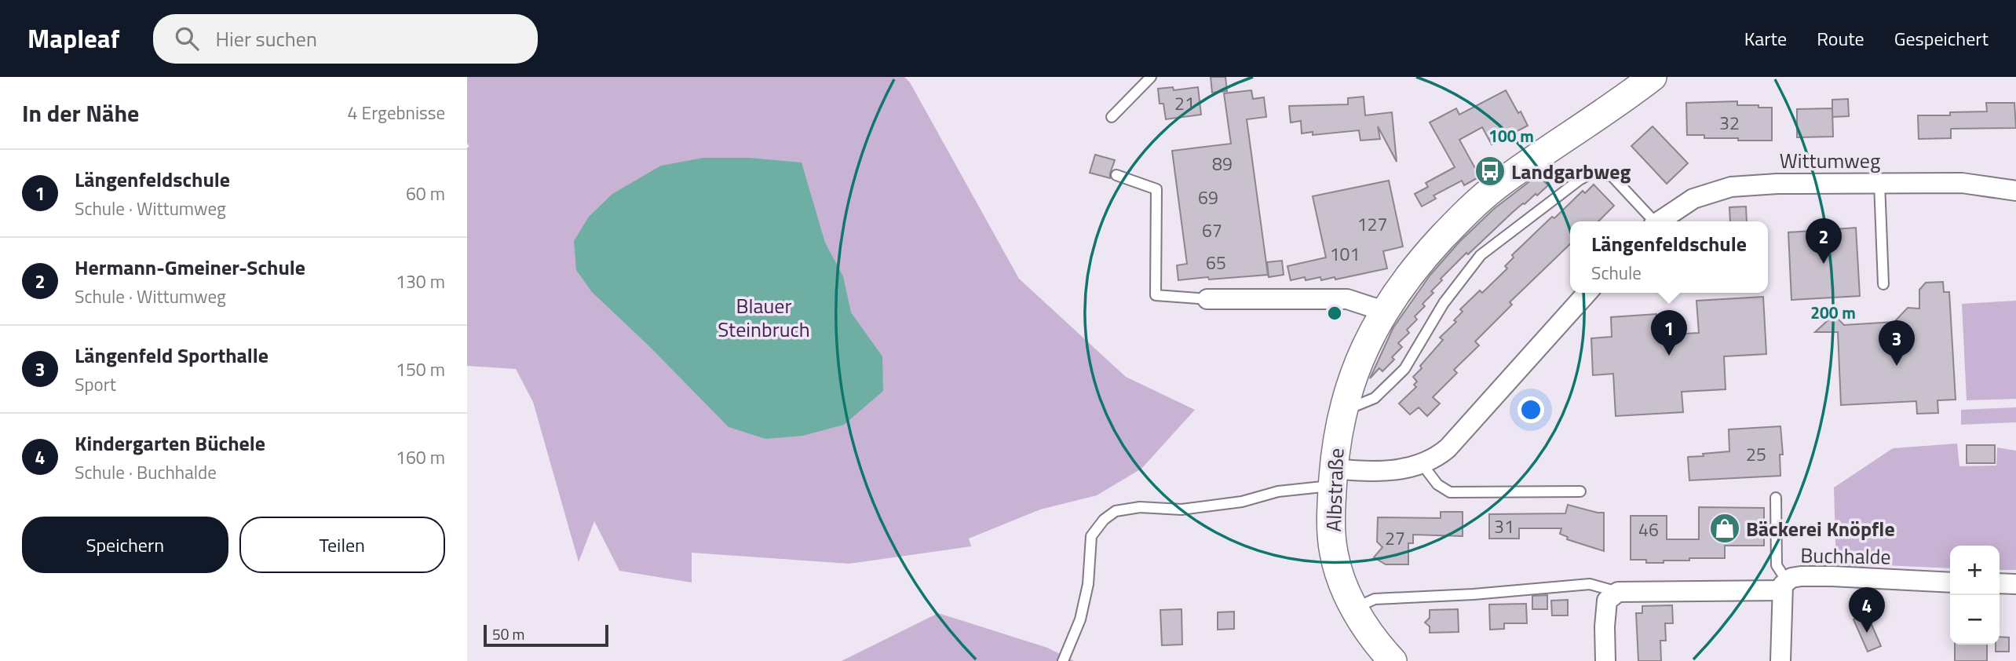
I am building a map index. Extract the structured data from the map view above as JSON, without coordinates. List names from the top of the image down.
{
  "streets": {
    "street": ["Wittumweg", "Albstraße", "Buchhalde"]
  },
  "parks": ["Blauer Steinbruch"],
  "places": {
    "bus stop": ["Landgarbweg"],
    "shop": ["Bäckerei Knöpfle"]
  },
  "house_numbers": [
    "21",
    "32",
    "89",
    "69",
    "127",
    "67",
    "101",
    "65",
    "25",
    "31",
    "46",
    "27"
  ],
  "scale_bar": "50 m",
  "page": {
    "header": "Mapleaf",
    "search": "Hier suchen",
    "nav": ["Karte", "Route", "Gespeichert"],
    "heading": ["In der Nähe", "4 Ergebnisse"],
    "list": [
      {
        "mark": "1",
        "name": "Längenfeldschule",
        "note": "Schule · Wittumweg",
        "value": "60 m"
      },
      {
        "mark": "2",
        "name": "Hermann-Gmeiner-Schule",
        "note": "Schule · Wittumweg",
        "value": "130 m"
      },
      {
        "mark": "3",
        "name": "Längenfeld Sporthalle",
        "note": "Sport",
        "value": "150 m"
      },
      {
        "mark": "4",
        "name": "Kindergarten Büchele",
        "note": "Schule · Buchhalde",
        "value": "160 m"
      }
    ],
    "pins": [
      "2",
      "1",
      "3",
      "4"
    ],
    "popup": ["Längenfeldschule", "Schule"],
    "buttons": ["Speichern", "Teilen"],
    "map_buttons": ["+", "−"],
    "scale": "50 m"
  },
  "rings": ["100 m", "200 m"]
}
